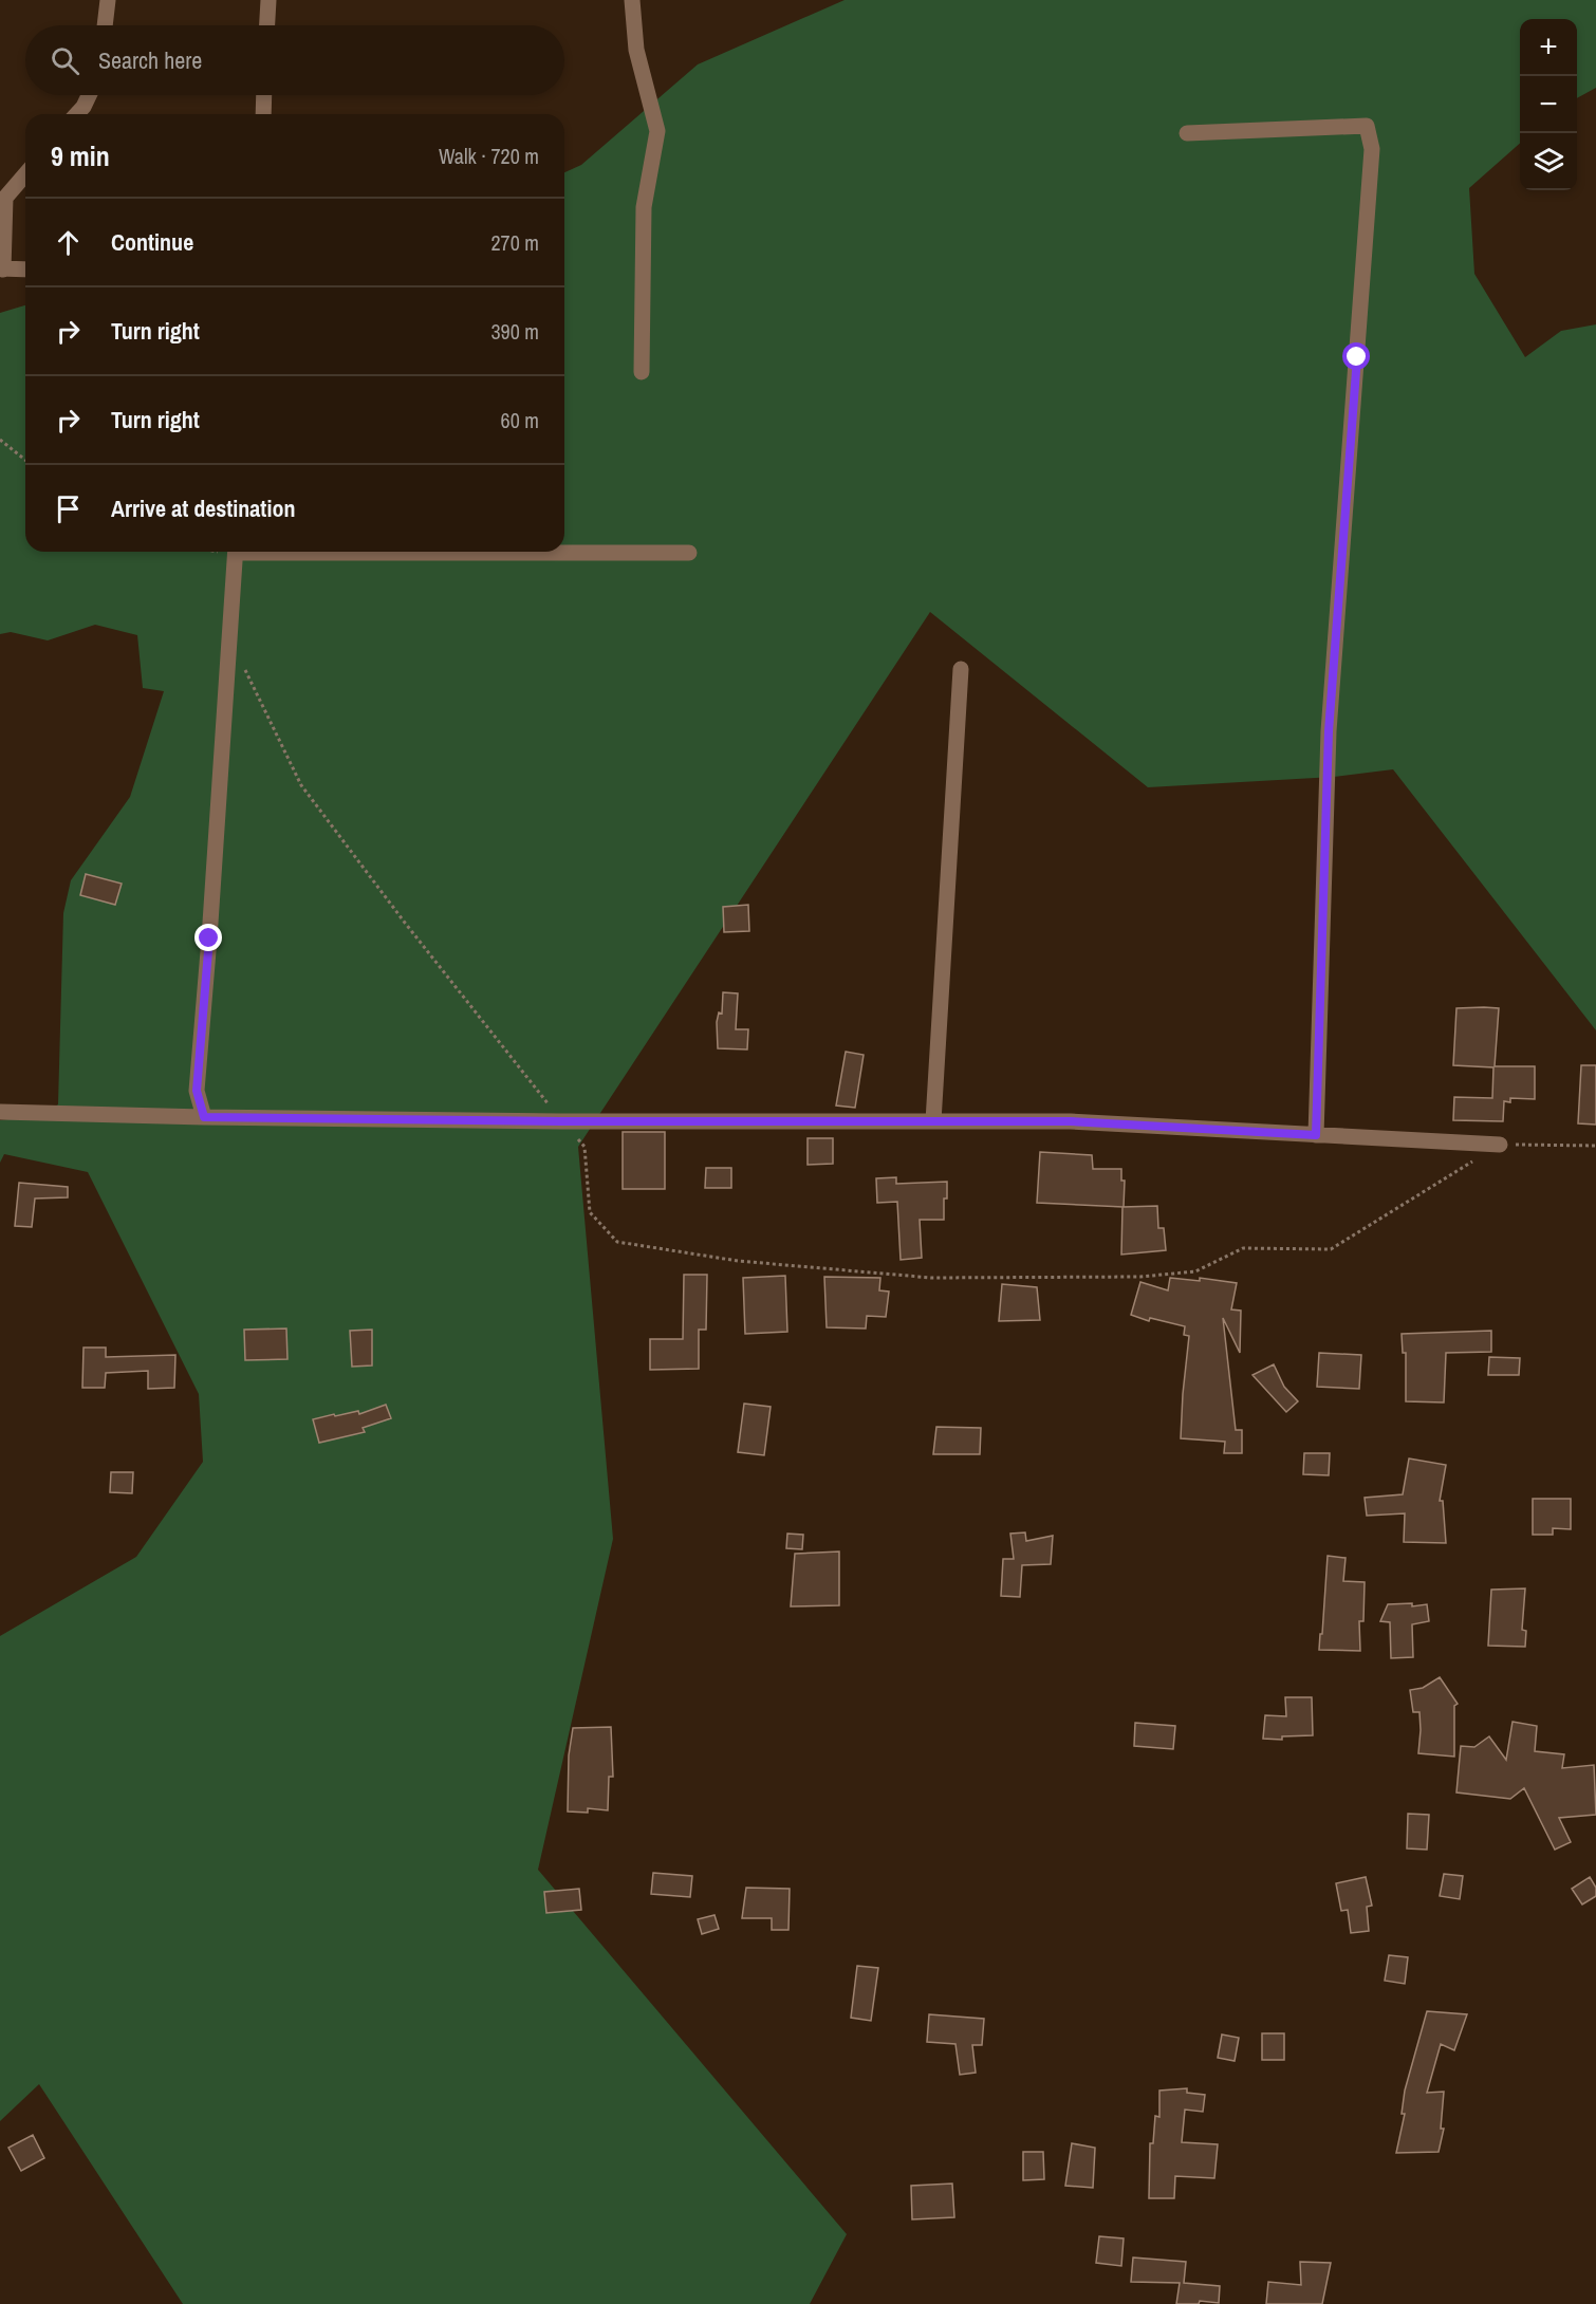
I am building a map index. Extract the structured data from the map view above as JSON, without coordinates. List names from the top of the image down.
{
  "page": {
    "map_buttons": ["+", "−"],
    "search": "Search here",
    "heading": ["9 min", "Walk · 720 m"],
    "list": [
      ["Continue", "270 m"],
      ["Turn right", "390 m"],
      ["Turn right", "60 m"],
      "Arrive at destination"
    ]
  }
}
